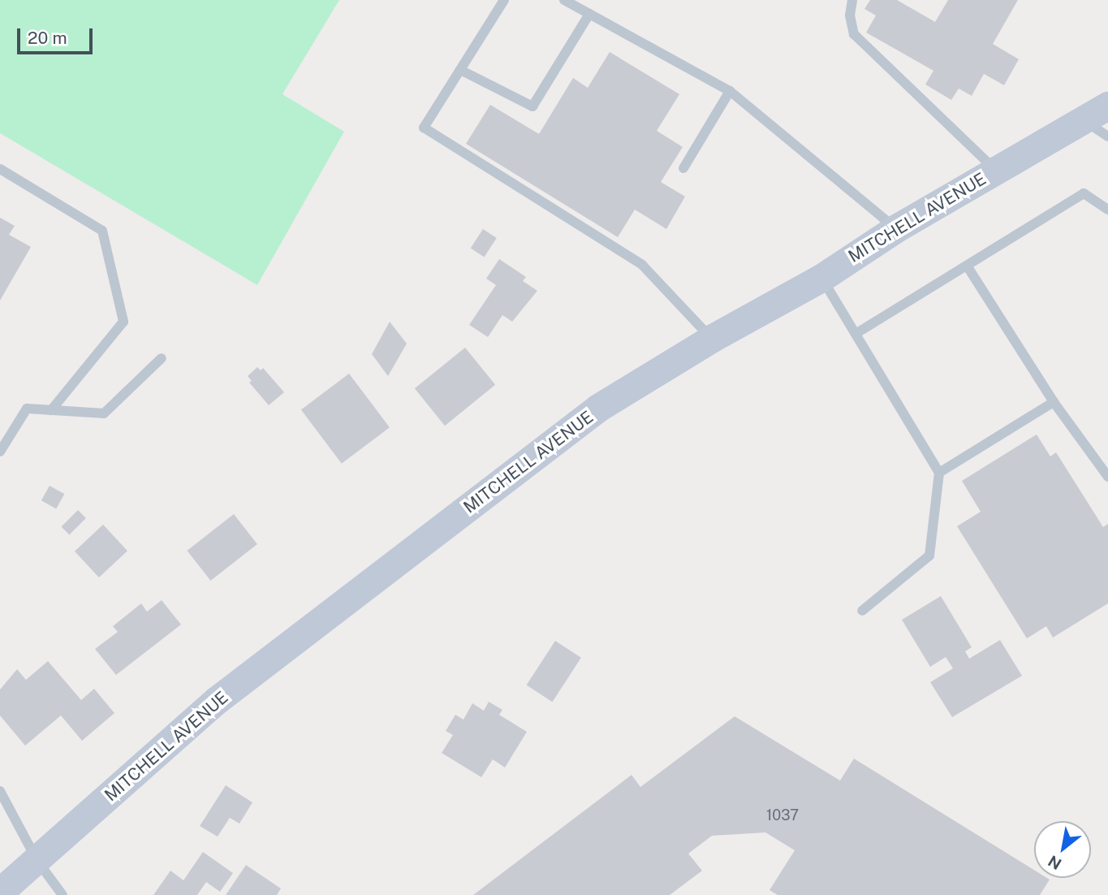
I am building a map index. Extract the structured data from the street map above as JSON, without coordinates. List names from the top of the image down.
{
  "streets": {
    "street": ["MITCHELL AVENUE"]
  },
  "house_numbers": ["1037"],
  "scale_bar": "20 m",
  "north": "bottom left"
}
